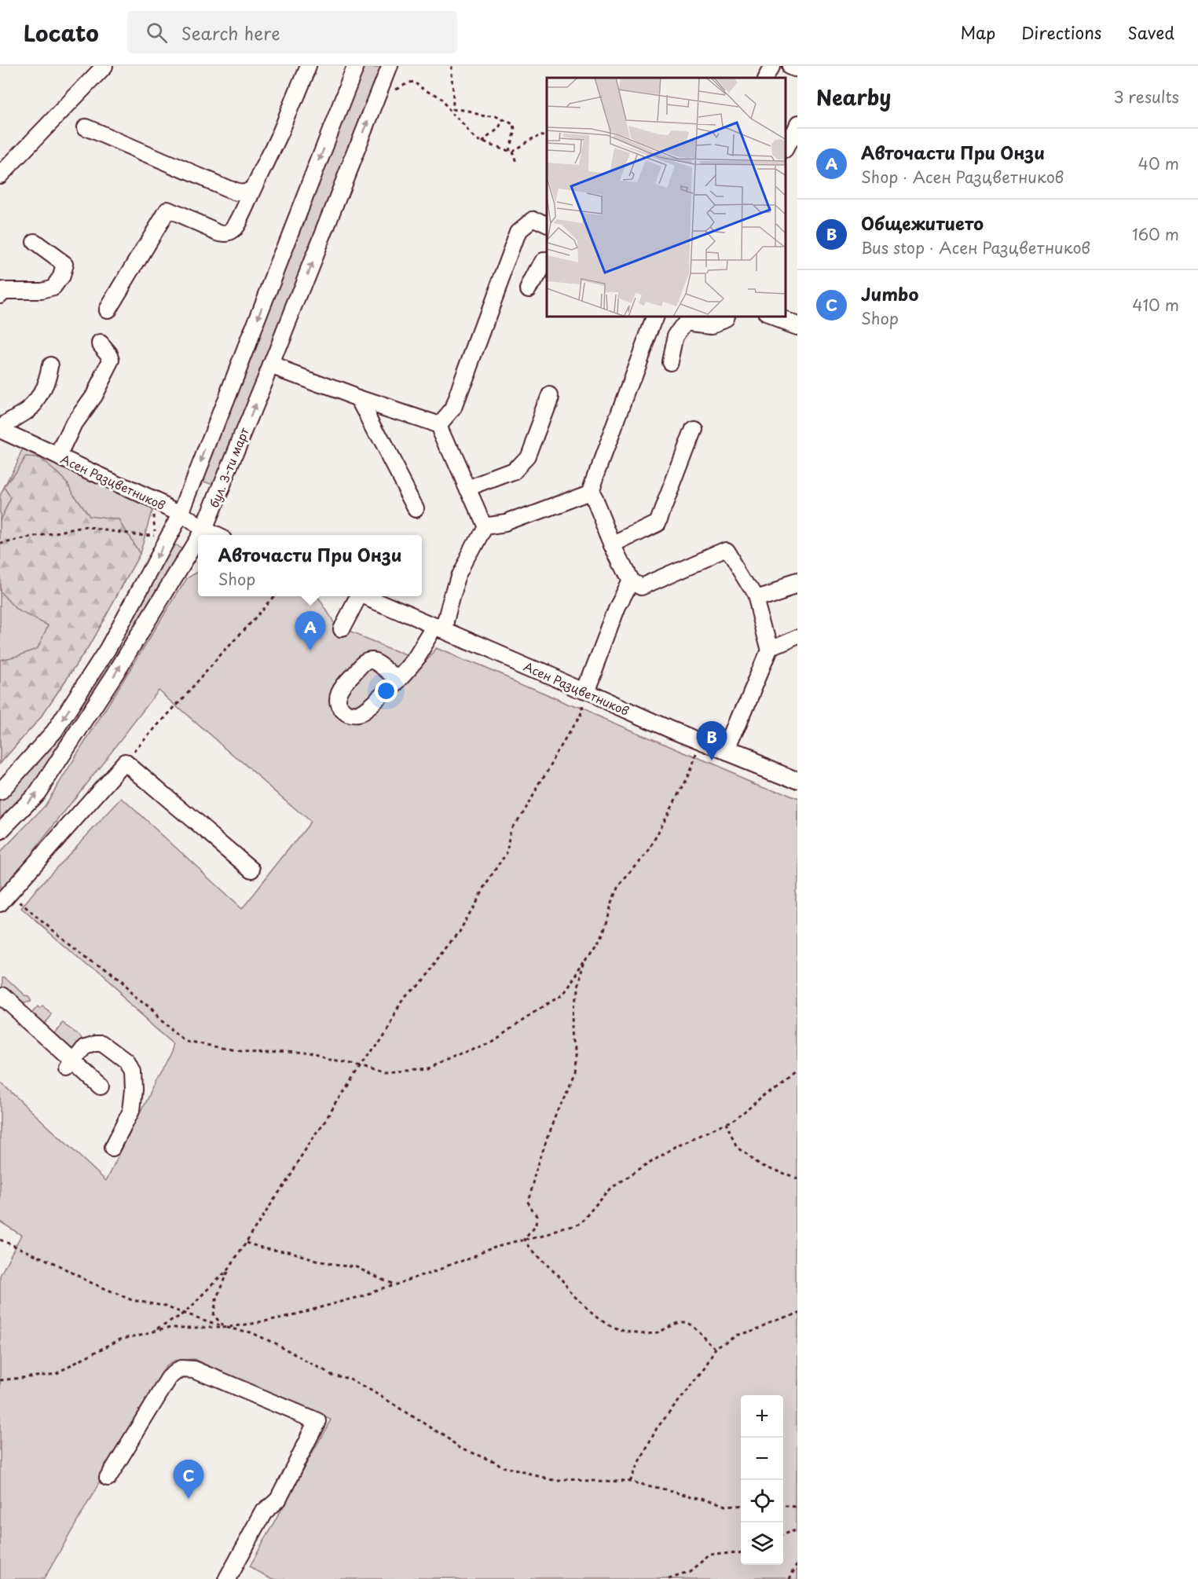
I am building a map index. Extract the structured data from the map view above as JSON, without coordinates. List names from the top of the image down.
{
  "streets": {
    "street": ["бул. 3-ти март", "Асен Разцветников"]
  },
  "crossings": [
    ["бул. 3-ти март", "Асен Разцветников"]
  ],
  "page": {
    "header": "Locato",
    "search": "Search here",
    "nav": ["Map", "Directions", "Saved"],
    "heading": ["Nearby", "3 results"],
    "list": [
      {
        "mark": "A",
        "name": "Авточасти При Онзи",
        "note": "Shop · Асен Разцветников",
        "value": "40 m"
      },
      {
        "mark": "B",
        "name": "Общежитието",
        "note": "Bus stop · Асен Разцветников",
        "value": "160 m"
      },
      {
        "mark": "C",
        "name": "Jumbo",
        "note": "Shop",
        "value": "410 m"
      }
    ],
    "popup": ["Авточасти При Онзи", "Shop"],
    "pins": ["A", "B", "C"],
    "map_buttons": ["+", "−"]
  }
}
